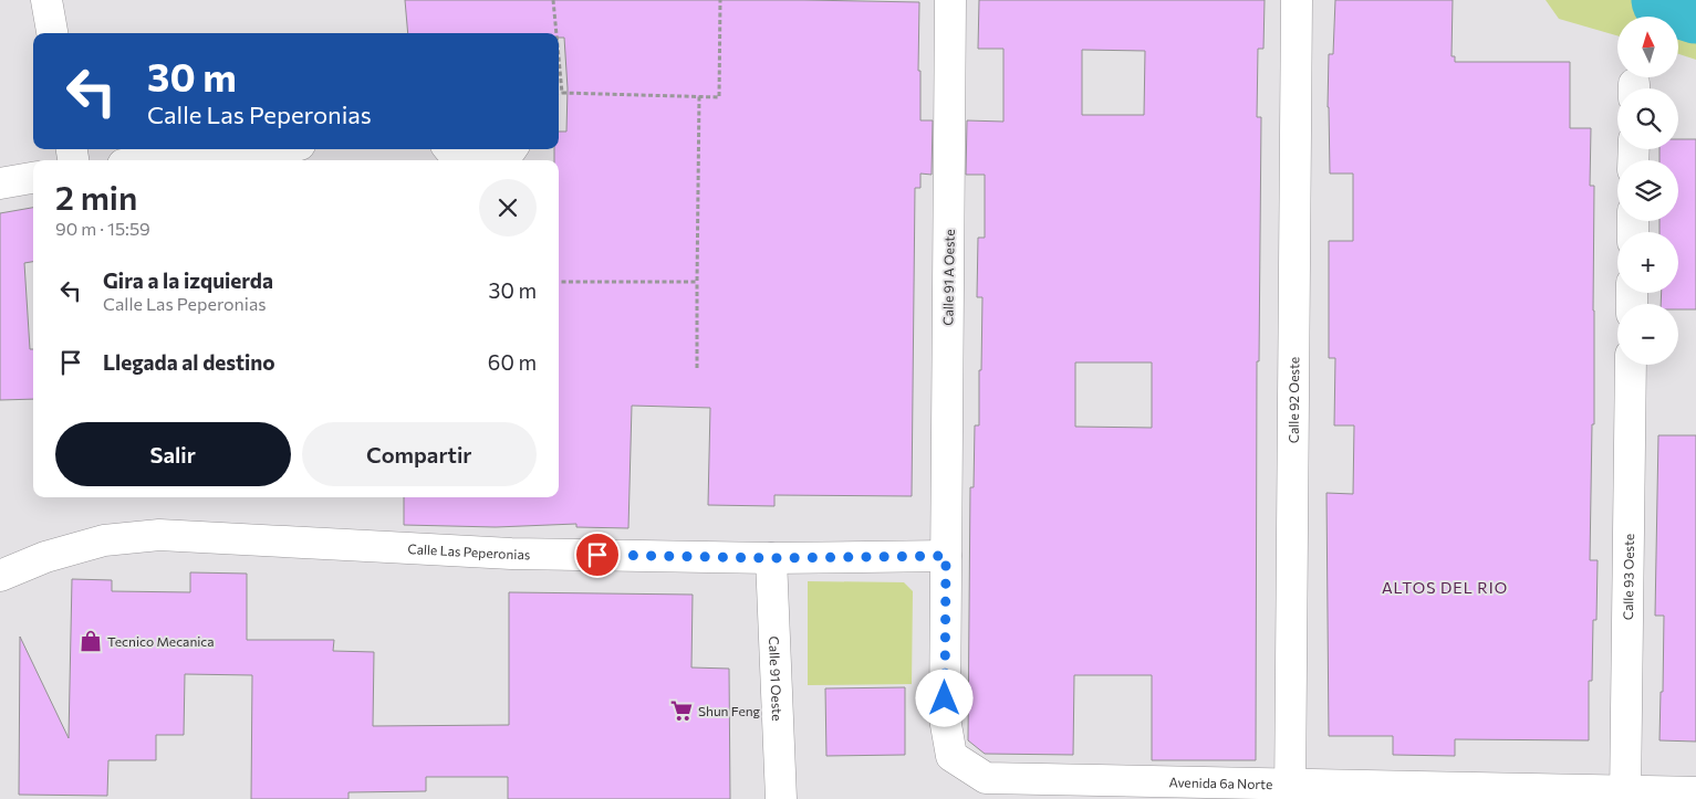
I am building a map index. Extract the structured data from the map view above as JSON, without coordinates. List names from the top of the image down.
{
  "streets": {
    "street": [
      "Calle 91 A Oeste",
      "Calle 92 Oeste",
      "Calle Las Peperonias",
      "Calle 93 Oeste",
      "Calle 91 Oeste",
      "Avenida 6a Norte"
    ]
  },
  "crossings": [
    ["Calle 91 A Oeste", "Calle Las Peperonias"],
    ["Calle 91 A Oeste", "Avenida 6a Norte"],
    ["Calle 92 Oeste", "Avenida 6a Norte"],
    ["Calle Las Peperonias", "Calle 91 Oeste"],
    ["Calle Las Peperonias", "Avenida 6a Norte"],
    ["Calle 93 Oeste", "Avenida 6a Norte"]
  ],
  "districts": ["ALTOS DEL RIO"],
  "places": {
    "shop": ["Tecnico Mecanica"],
    "supermarket": ["Shun Feng"]
  },
  "north": "top",
  "page": {
    "map_buttons": ["+", "−"],
    "turn": ["30 m", "Calle Las Peperonias"],
    "heading": ["2 min", "90 m · 15:59"],
    "list": [
      {
        "name": "Gira a la izquierda",
        "note": "Calle Las Peperonias",
        "value": "30 m"
      },
      {
        "name": "Llegada al destino",
        "value": "60 m"
      }
    ],
    "buttons": ["Salir", "Compartir"]
  }
}
